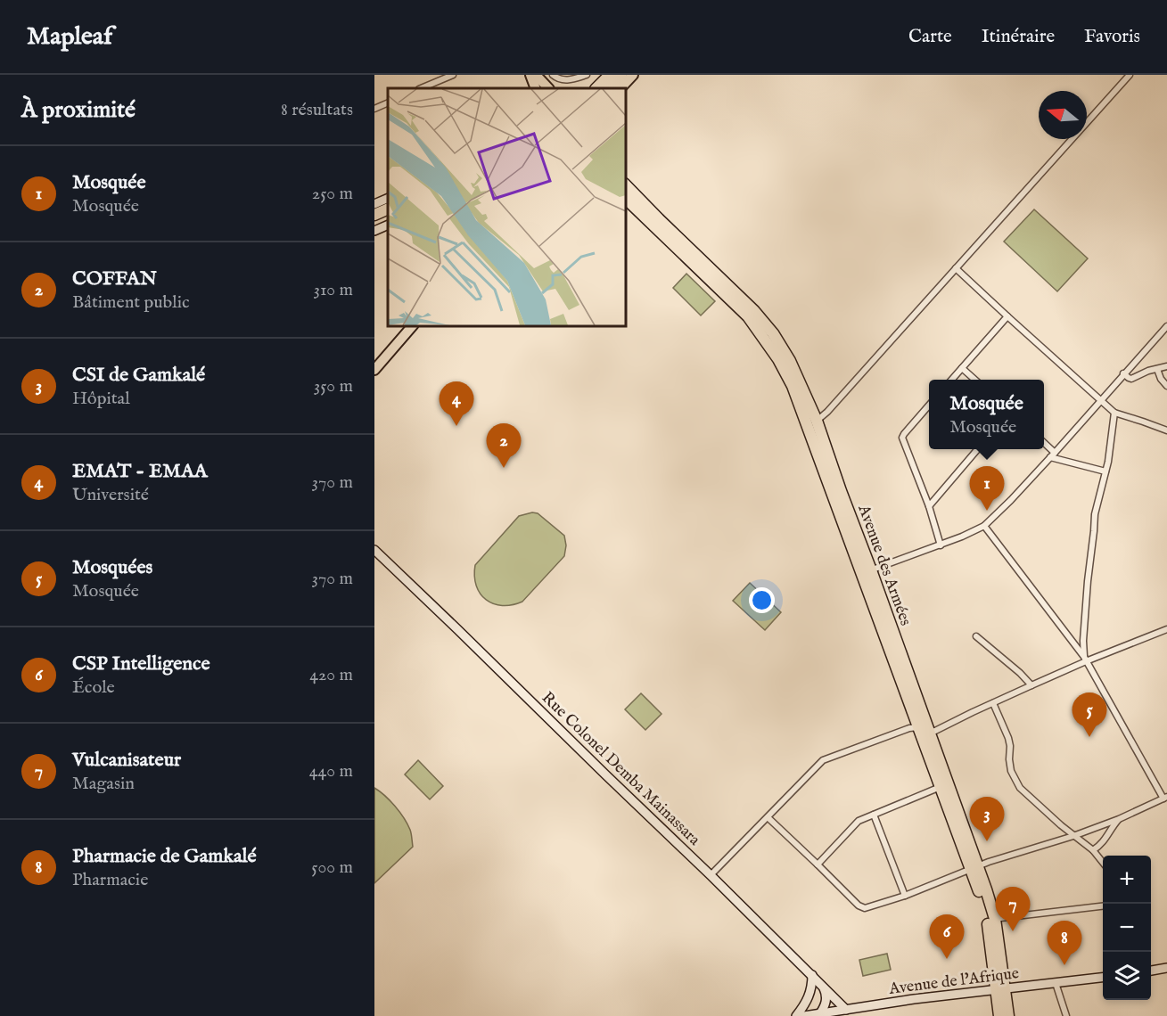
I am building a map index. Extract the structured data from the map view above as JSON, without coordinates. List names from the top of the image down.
{
  "streets": {
    "highway": ["Avenue des Armées"],
    "street": ["Rue Colonel Demba Mainassara", "Avenue de l'Afrique"]
  },
  "crossings": [
    ["Avenue des Armées", "Avenue de l'Afrique"],
    ["Rue Colonel Demba Mainassara", "Avenue de l'Afrique"]
  ],
  "north": "left",
  "page": {
    "header": "Mapleaf",
    "nav": ["Carte", "Itinéraire", "Favoris"],
    "heading": ["À proximité", "8 résultats"],
    "list": [
      {
        "mark": "1",
        "name": "Mosquée",
        "note": "Mosquée",
        "value": "250 m"
      },
      {
        "mark": "2",
        "name": "COFFAN",
        "note": "Bâtiment public",
        "value": "310 m"
      },
      {
        "mark": "3",
        "name": "CSI de Gamkalé",
        "note": "Hôpital",
        "value": "350 m"
      },
      {
        "mark": "4",
        "name": "EMAT - EMAA",
        "note": "Université",
        "value": "370 m"
      },
      {
        "mark": "5",
        "name": "Mosquées",
        "note": "Mosquée",
        "value": "370 m"
      },
      {
        "mark": "6",
        "name": "CSP Intelligence",
        "note": "École",
        "value": "420 m"
      },
      {
        "mark": "7",
        "name": "Vulcanisateur",
        "note": "Magasin",
        "value": "440 m"
      },
      {
        "mark": "8",
        "name": "Pharmacie de Gamkalé",
        "note": "Pharmacie",
        "value": "500 m"
      }
    ],
    "popup": ["Mosquée", "Mosquée"],
    "pins": [
      "4",
      "2",
      "1",
      "5",
      "3",
      "7",
      "6",
      "8"
    ],
    "map_buttons": ["+", "−"]
  }
}
